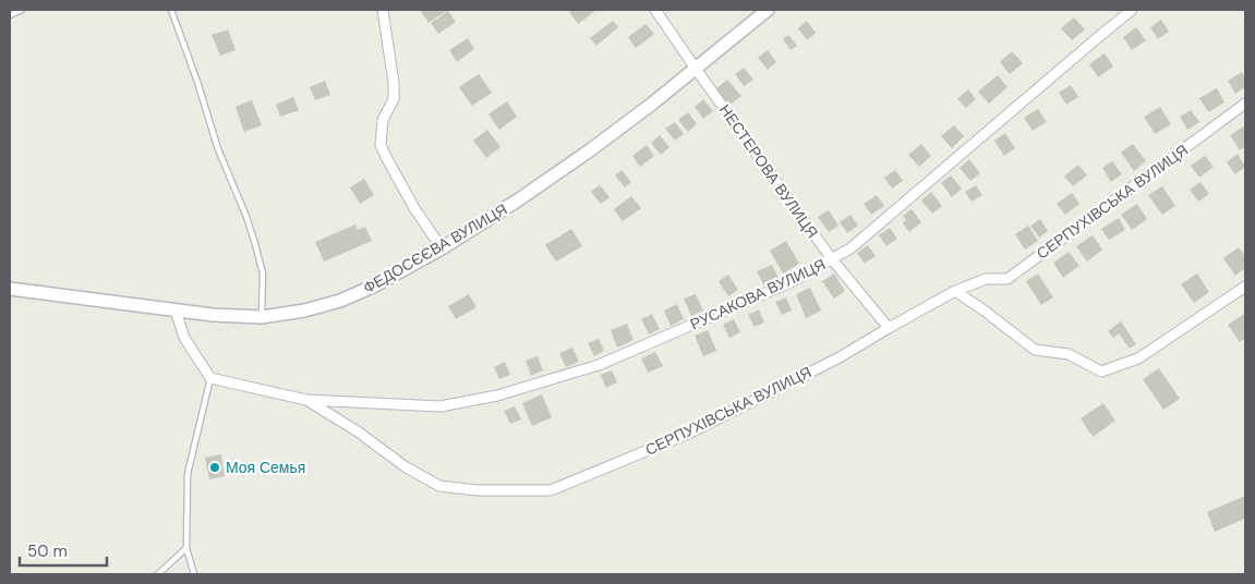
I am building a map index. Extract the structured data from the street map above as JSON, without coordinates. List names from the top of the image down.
{
  "streets": {
    "main road": ["ФЕДОСЄЄВА ВУЛИЦЯ"],
    "street": ["НЕСТЕРОВА ВУЛИЦЯ", "СЕРПУХІВСЬКА ВУЛИЦЯ", "РУСАКОВА ВУЛИЦЯ"]
  },
  "crossings": [
    ["НЕСТЕРОВА ВУЛИЦЯ", "СЕРПУХІВСЬКА ВУЛИЦЯ"],
    ["НЕСТЕРОВА ВУЛИЦЯ", "ФЕДОСЄЄВА ВУЛИЦЯ"],
    ["НЕСТЕРОВА ВУЛИЦЯ", "РУСАКОВА ВУЛИЦЯ"],
    ["СЕРПУХІВСЬКА ВУЛИЦЯ", "РУСАКОВА ВУЛИЦЯ"]
  ],
  "places": ["Моя Семья"],
  "scale_bar": "50 m"
}
